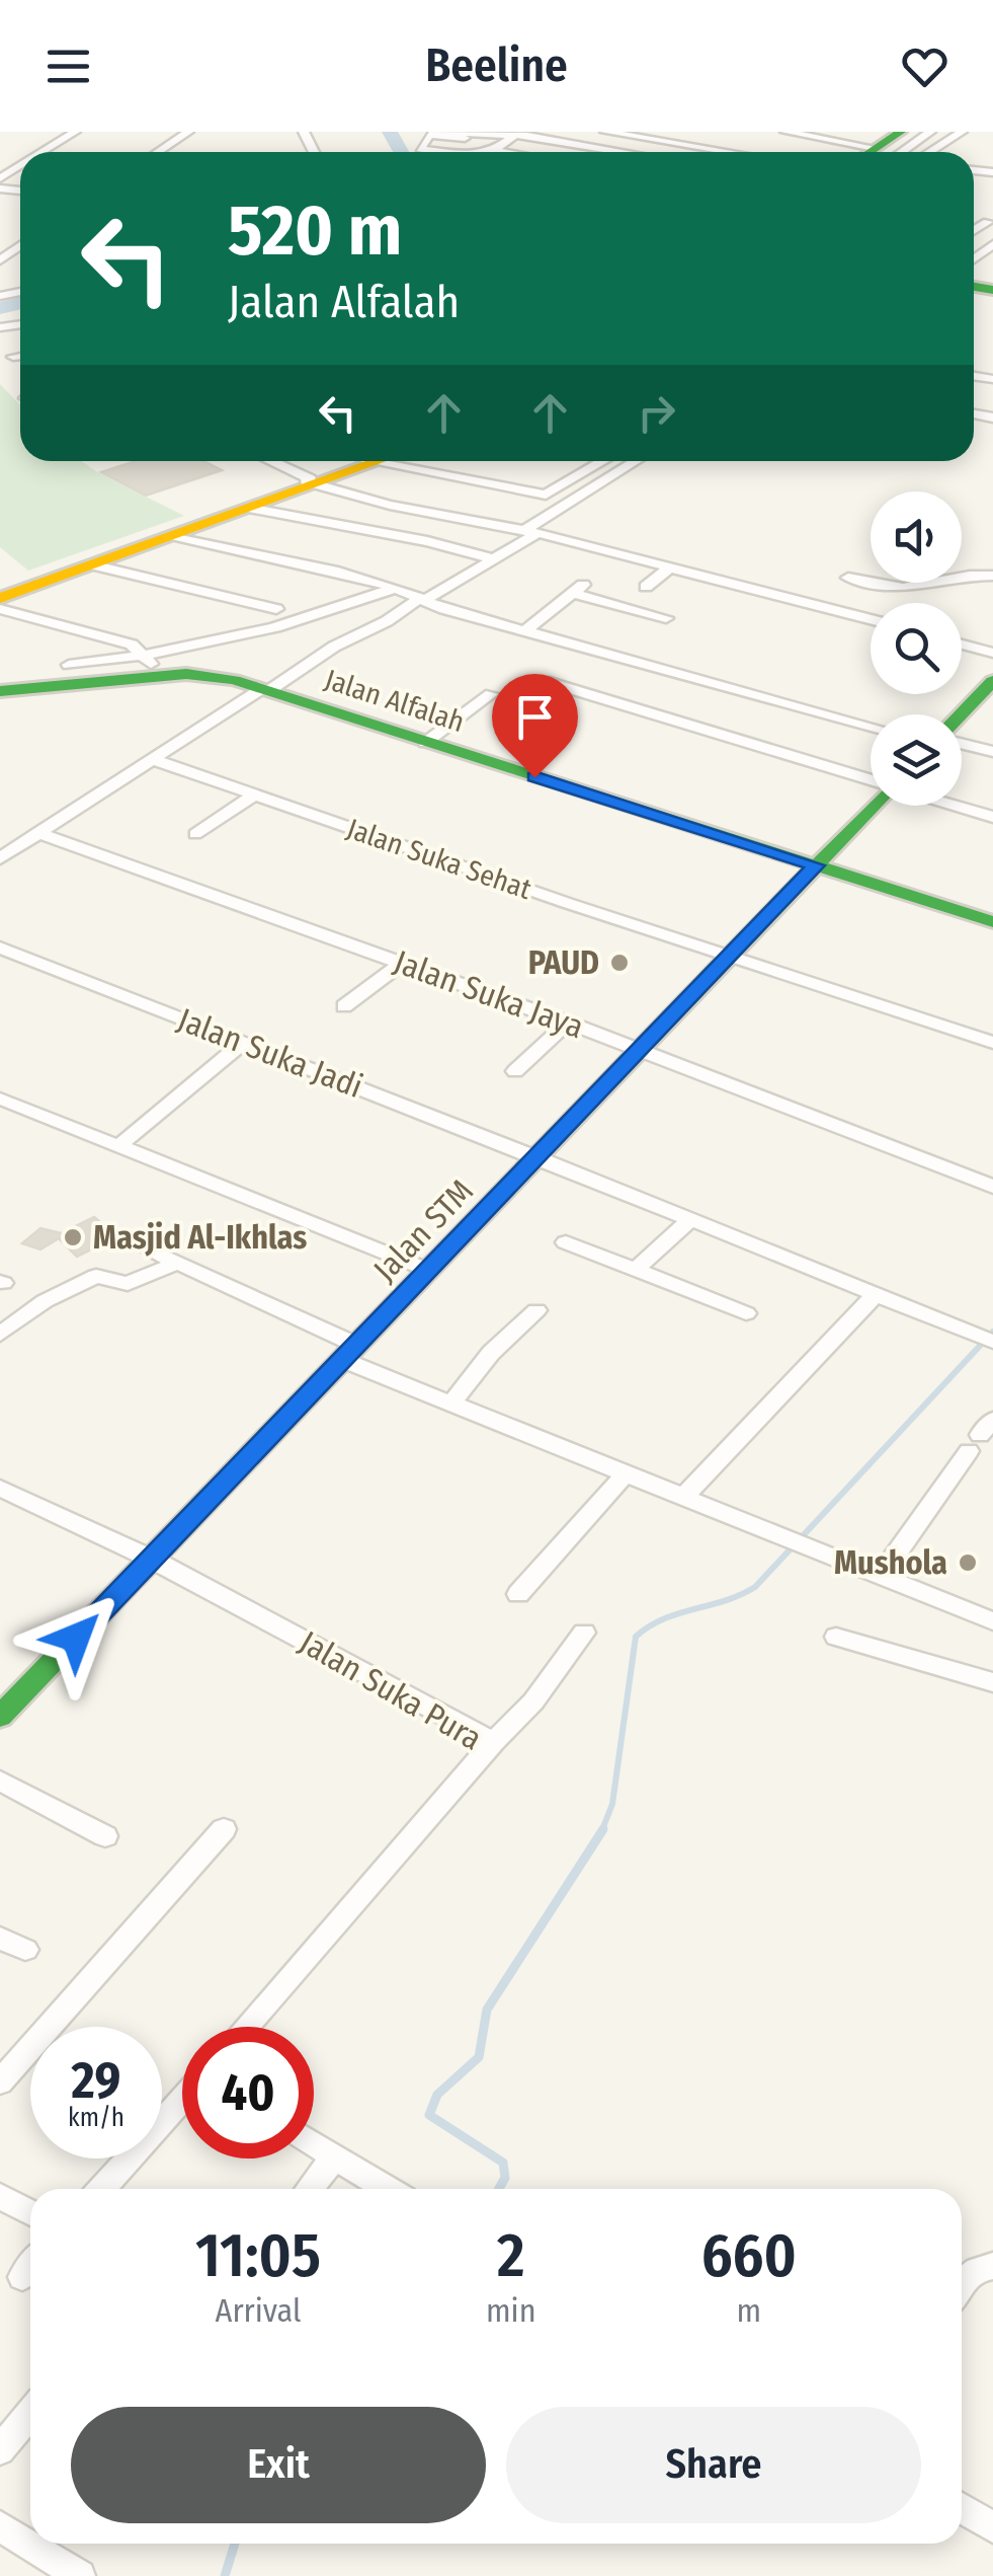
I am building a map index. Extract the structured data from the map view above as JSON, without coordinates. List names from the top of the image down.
{
  "streets": {
    "street": [
      "Jalan Alfalah",
      "Jalan Suka Sehat",
      "Jalan Suka Jaya",
      "Jalan Suka Jadi",
      "Jalan STM",
      "Jalan Suka Pura"
    ]
  },
  "crossings": [
    ["Jalan Alfalah", "Jalan STM"],
    ["Jalan Suka Sehat", "Jalan STM"],
    ["Jalan Suka Jaya", "Jalan STM"],
    ["Jalan Suka Jadi", "Jalan STM"],
    ["Jalan STM", "Jalan Suka Pura"]
  ],
  "places": ["PAUD", "Masjid Al-Ikhlas", "Mushola"],
  "page": {
    "header": "Beeline",
    "turn": ["520 m", "Jalan Alfalah"],
    "speed": "29 km/h",
    "limit": "40",
    "eta": [
      "11:05",
      "Arrival",
      "2",
      "min",
      "660",
      "m"
    ],
    "buttons": ["Exit", "Share"]
  }
}
